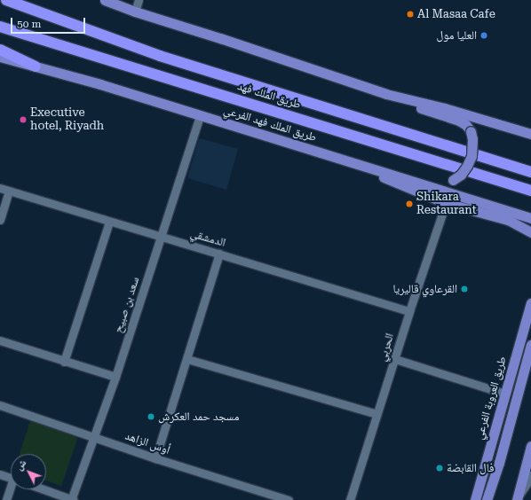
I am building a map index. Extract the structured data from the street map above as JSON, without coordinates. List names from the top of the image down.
{
  "streets": {
    "highway": ["طريق الملك فهد"],
    "main road": ["طريق الملك فهد الفرعي", "طريق العروبة الفرعي"],
    "street": [
      "الدمشقي",
      "سعد بن صبيح",
      "الحربي",
      "أوس الزاهد"
    ]
  },
  "crossings": [
    ["طريق الملك فهد الفرعي", "سعد بن صبيح"],
    ["الدمشقي", "سعد بن صبيح"],
    ["الدمشقي", "الحربي"],
    ["سعد بن صبيح", "أوس الزاهد"]
  ],
  "places": [
    "Al Masaa Cafe",
    "العليا مول",
    "Executive hotel, Riyadh",
    "Shikara Restaurant",
    "القرعاوي قاليريا",
    "مسجد حمد العكرش",
    "فال القابضة"
  ],
  "scale_bar": "50 m",
  "north": "top left"
}
